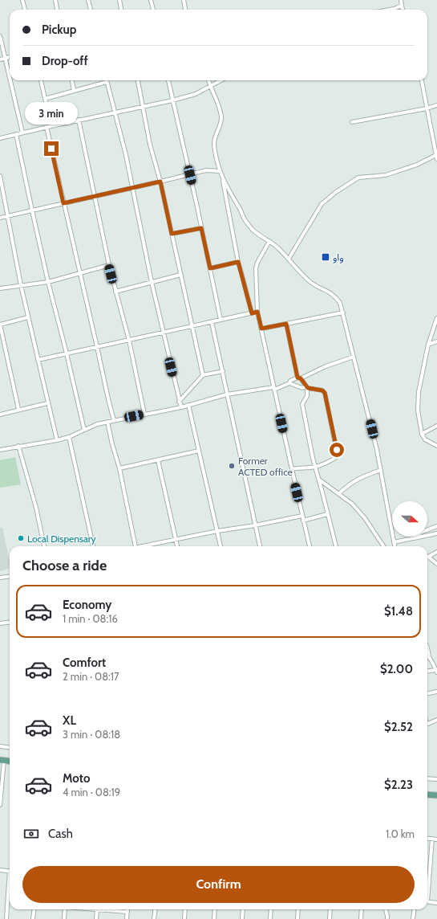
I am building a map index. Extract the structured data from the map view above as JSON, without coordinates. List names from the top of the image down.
{
  "places": {
    "transit": ["واو"],
    "other": ["Former ACTED office", "Local Dispensary"]
  },
  "north": "right",
  "page": {
    "banner": ["Pickup", "Drop-off"],
    "bubble": "3 min",
    "heading": "Choose a ride",
    "list": [
      {
        "name": "Economy",
        "note": "1 min · 08:16",
        "value": "$1.48"
      },
      {
        "name": "Comfort",
        "note": "2 min · 08:17",
        "value": "$2.00"
      },
      {
        "name": "XL",
        "note": "3 min · 08:18",
        "value": "$2.52"
      },
      {
        "name": "Moto",
        "note": "4 min · 08:19",
        "value": "$2.23"
      }
    ],
    "pay": ["Cash", "1.0 km"],
    "buttons": "Confirm"
  }
}
